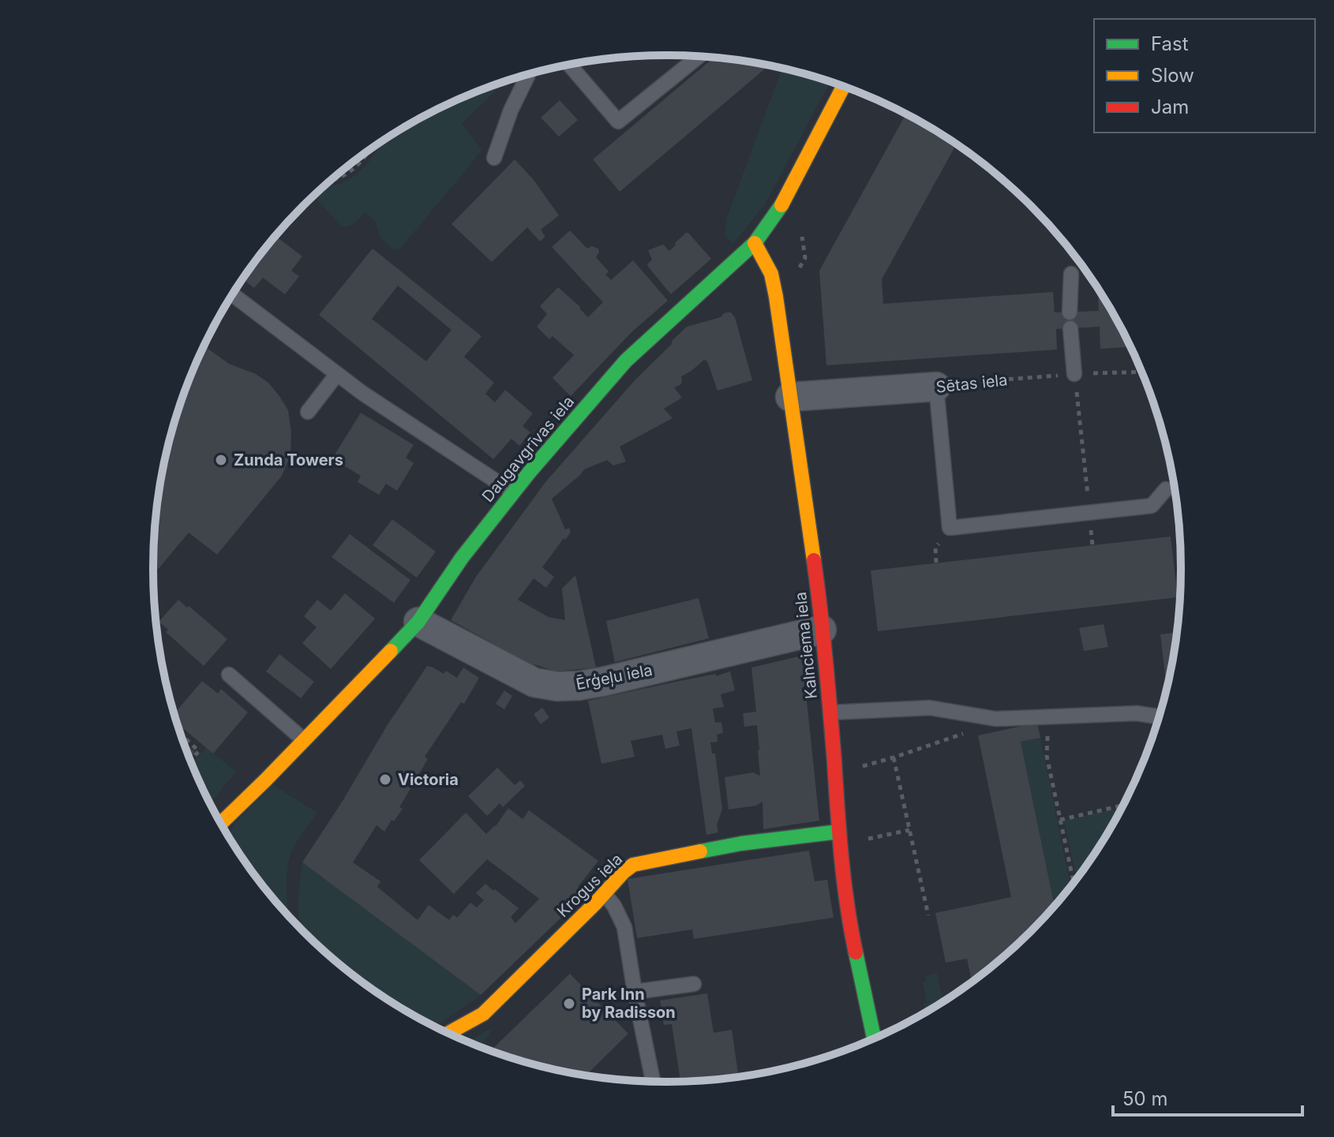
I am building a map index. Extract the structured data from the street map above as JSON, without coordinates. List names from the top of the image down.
{
  "streets": {
    "street": [
      "Sētas iela",
      "Daugavgrīvas iela",
      "Kalnciema iela",
      "Ērģeļu iela",
      "Krogus iela"
    ]
  },
  "crossings": [
    ["Sētas iela", "Kalnciema iela"],
    ["Daugavgrīvas iela", "Kalnciema iela"],
    ["Daugavgrīvas iela", "Ērģeļu iela"],
    ["Kalnciema iela", "Ērģeļu iela"],
    ["Kalnciema iela", "Krogus iela"]
  ],
  "places": ["Zunda Towers", "Victoria", "Park Inn by Radisson"],
  "legend": ["Fast", "Slow", "Jam"],
  "scale_bar": "50 m"
}
